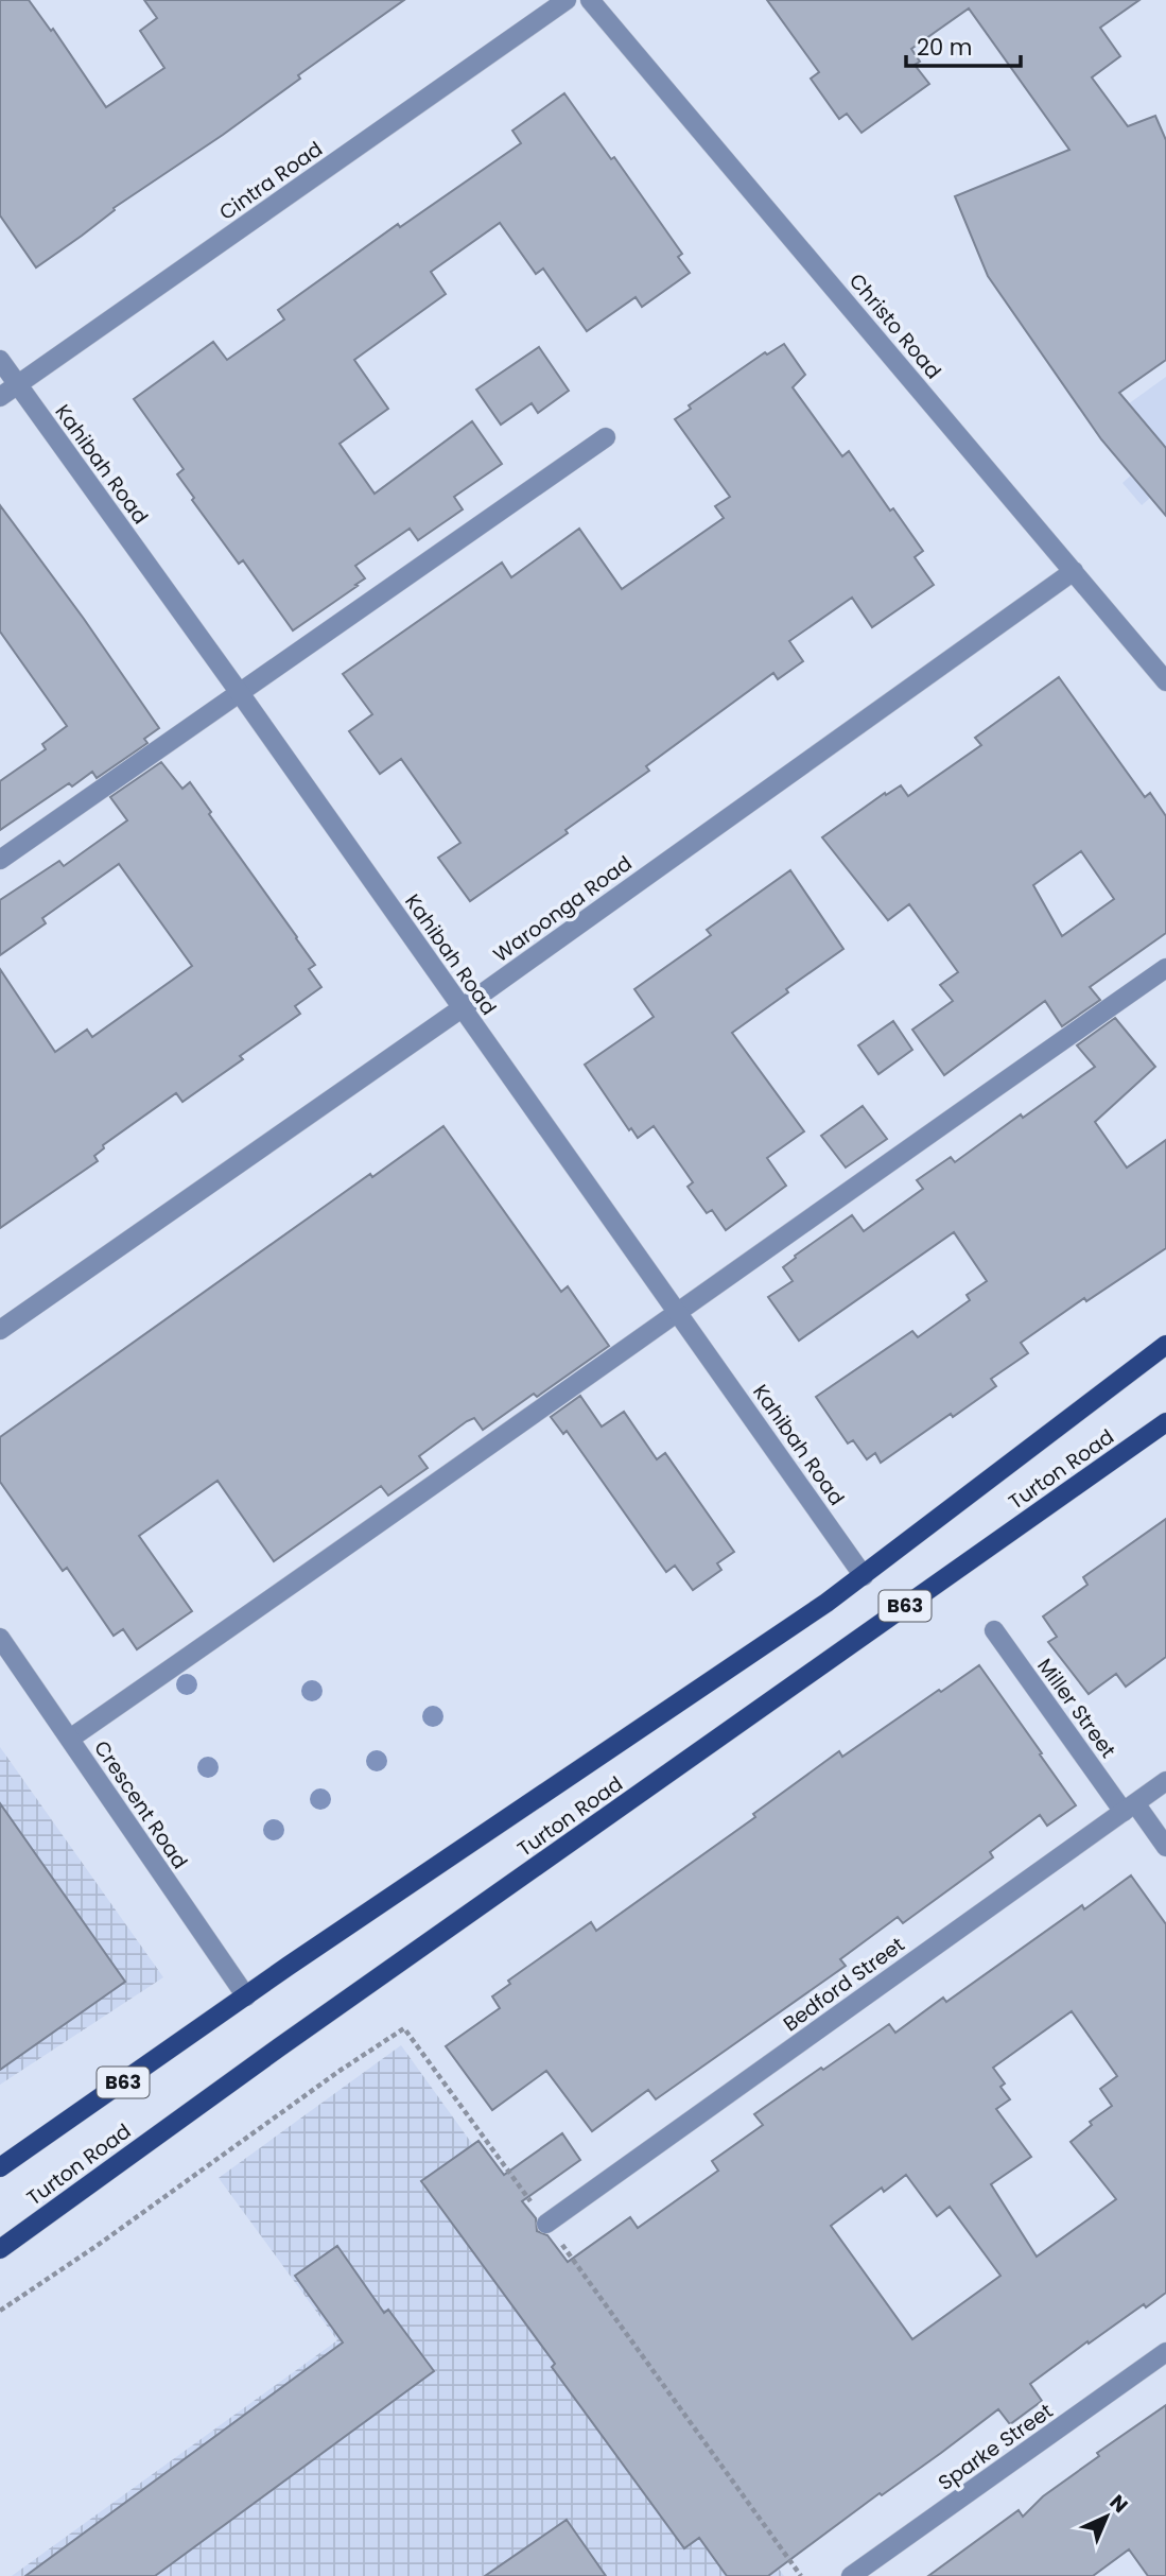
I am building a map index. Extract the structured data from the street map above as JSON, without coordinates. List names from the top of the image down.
{
  "streets": {
    "main road": ["Turton Road", "B63"],
    "street": [
      "Cintra Road",
      "Christo Road",
      "Kahibah Road",
      "Waroonga Road",
      "Miller Street",
      "Crescent Road",
      "Bedford Street",
      "Sparke Street"
    ]
  },
  "crossings": [
    ["Cintra Road", "Kahibah Road"],
    ["Christo Road", "Waroonga Road"],
    ["Kahibah Road", "Waroonga Road"],
    ["Kahibah Road", "Turton Road"],
    ["Turton Road", "Crescent Road"],
    ["Miller Street", "Bedford Street"]
  ],
  "scale_bar": "20 m",
  "north": "top right"
}
